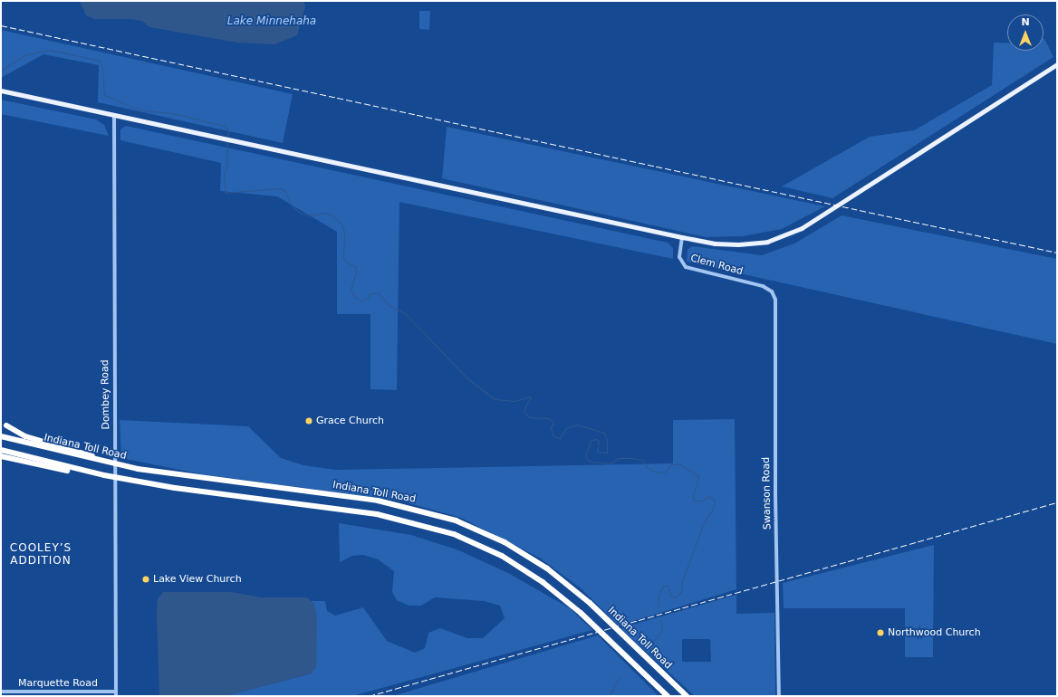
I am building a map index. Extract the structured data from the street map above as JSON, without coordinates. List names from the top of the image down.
{
  "streets": {
    "highway": ["Indiana Toll Road"],
    "street": [
      "Clem Road",
      "Dombey Road",
      "Swanson Road",
      "Marquette Road"
    ]
  },
  "crossings": [
    ["Clem Road", "Swanson Road"],
    ["Dombey Road", "Marquette Road"]
  ],
  "districts": ["COOLEY’S ADDITION"],
  "water": ["Lake Minnehaha"],
  "places": ["Grace Church", "Lake View Church", "Northwood Church"],
  "north": "top"
}
